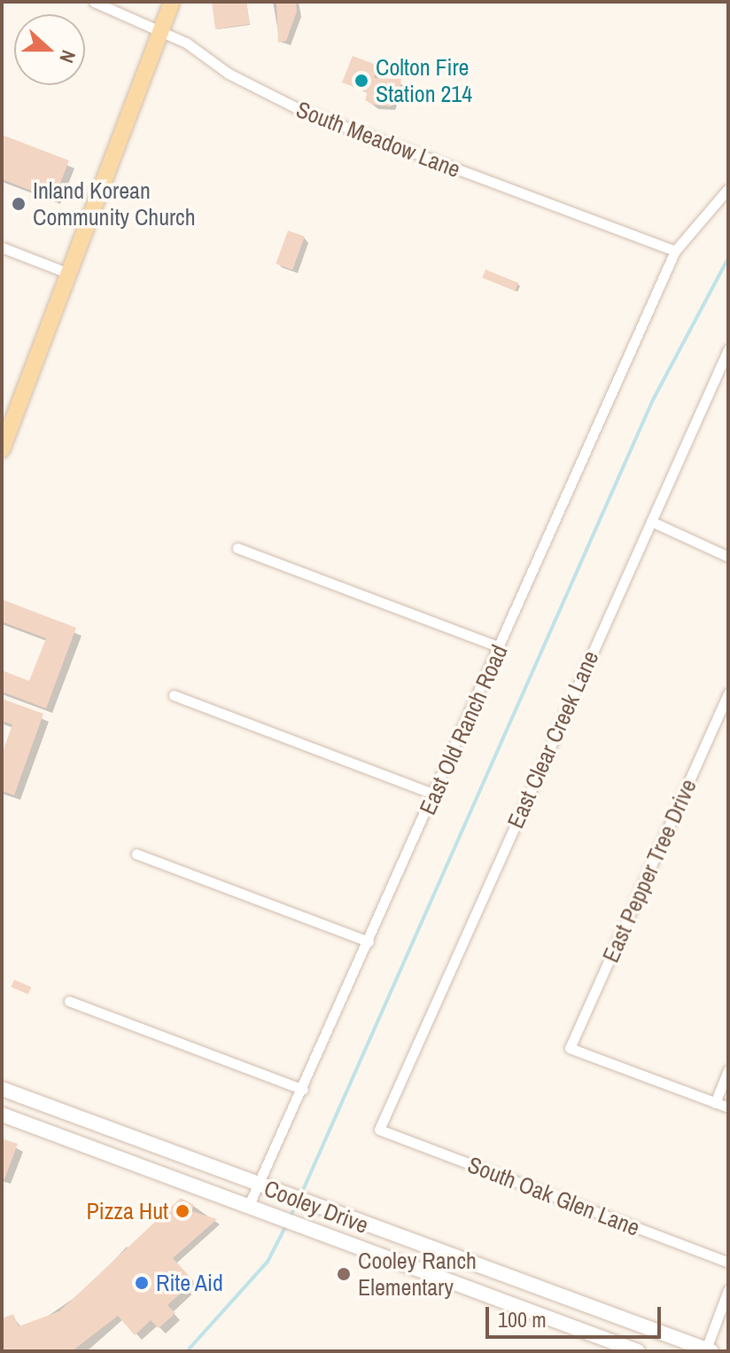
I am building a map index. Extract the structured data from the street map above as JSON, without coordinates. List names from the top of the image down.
{
  "streets": {
    "street": [
      "South Meadow Lane",
      "East Old Ranch Road",
      "East Clear Creek Lane",
      "East Pepper Tree Drive",
      "South Oak Glen Lane",
      "Cooley Drive"
    ]
  },
  "crossings": [
    ["South Meadow Lane", "East Old Ranch Road"],
    ["East Old Ranch Road", "Cooley Drive"],
    ["East Clear Creek Lane", "South Oak Glen Lane"]
  ],
  "places": [
    "Colton Fire Station 214",
    "Inland Korean Community Church",
    "Pizza Hut",
    "Cooley Ranch Elementary",
    "Rite Aid"
  ],
  "scale_bar": "100 m",
  "north": "right"
}
